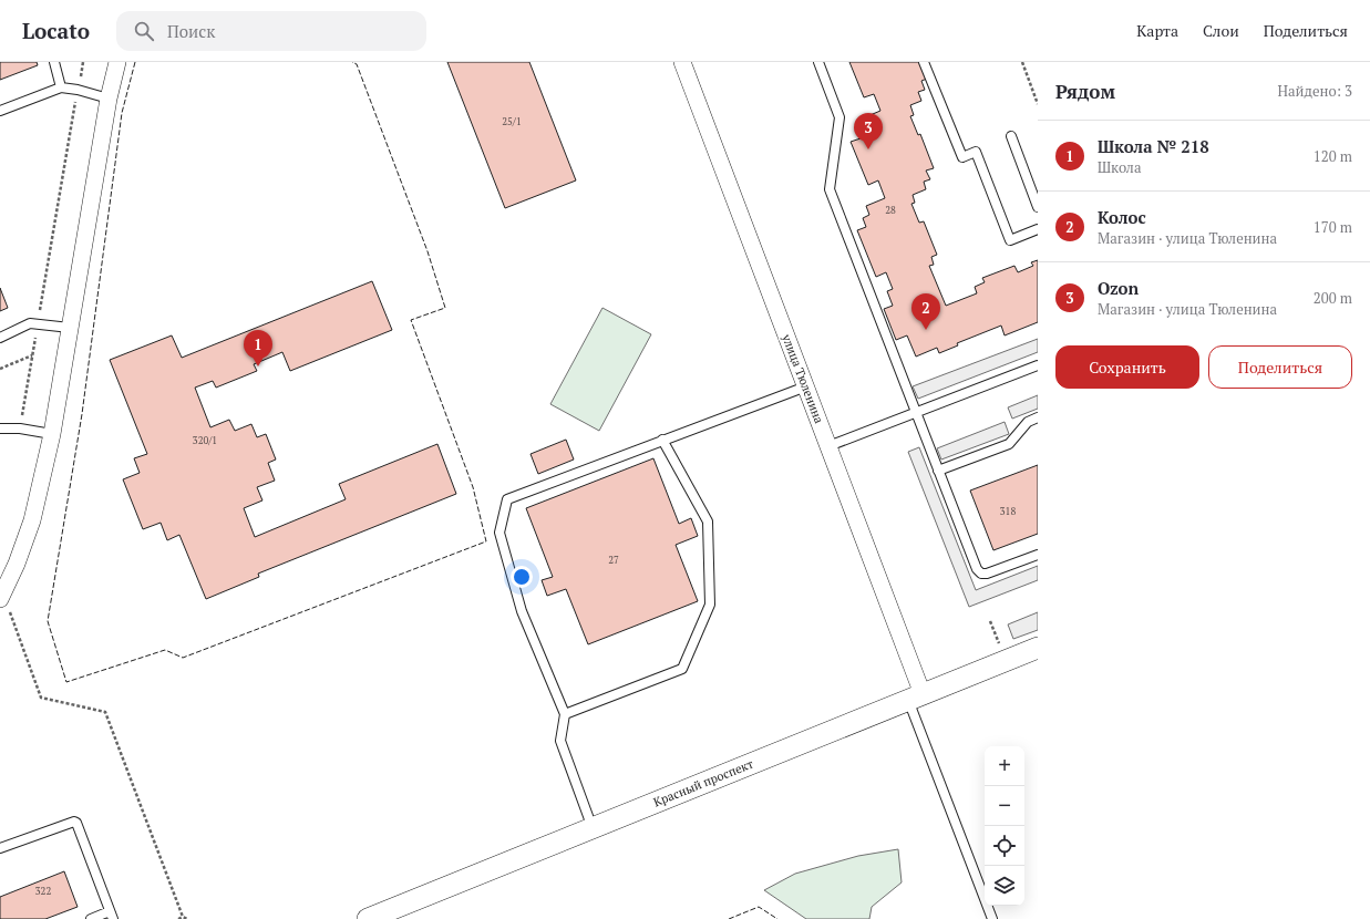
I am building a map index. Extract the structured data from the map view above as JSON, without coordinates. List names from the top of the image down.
{
  "streets": {
    "street": ["улица Тюленина", "Красный проспект"]
  },
  "crossings": [
    ["улица Тюленина", "Красный проспект"]
  ],
  "house_numbers": [
    "25/1",
    "28",
    "320/1",
    "318",
    "27",
    "322"
  ],
  "page": {
    "header": "Locato",
    "search": "Поиск",
    "nav": ["Карта", "Слои", "Поделиться"],
    "heading": ["Рядом", "Найдено: 3"],
    "pins": ["3", "2", "1"],
    "list": [
      {
        "mark": "1",
        "name": "Школа № 218",
        "note": "Школа",
        "value": "120 m"
      },
      {
        "mark": "2",
        "name": "Колос",
        "note": "Магазин · улица Тюленина",
        "value": "170 m"
      },
      {
        "mark": "3",
        "name": "Ozon",
        "note": "Магазин · улица Тюленина",
        "value": "200 m"
      }
    ],
    "buttons": ["Сохранить", "Поделиться"],
    "map_buttons": ["+", "−"]
  }
}
